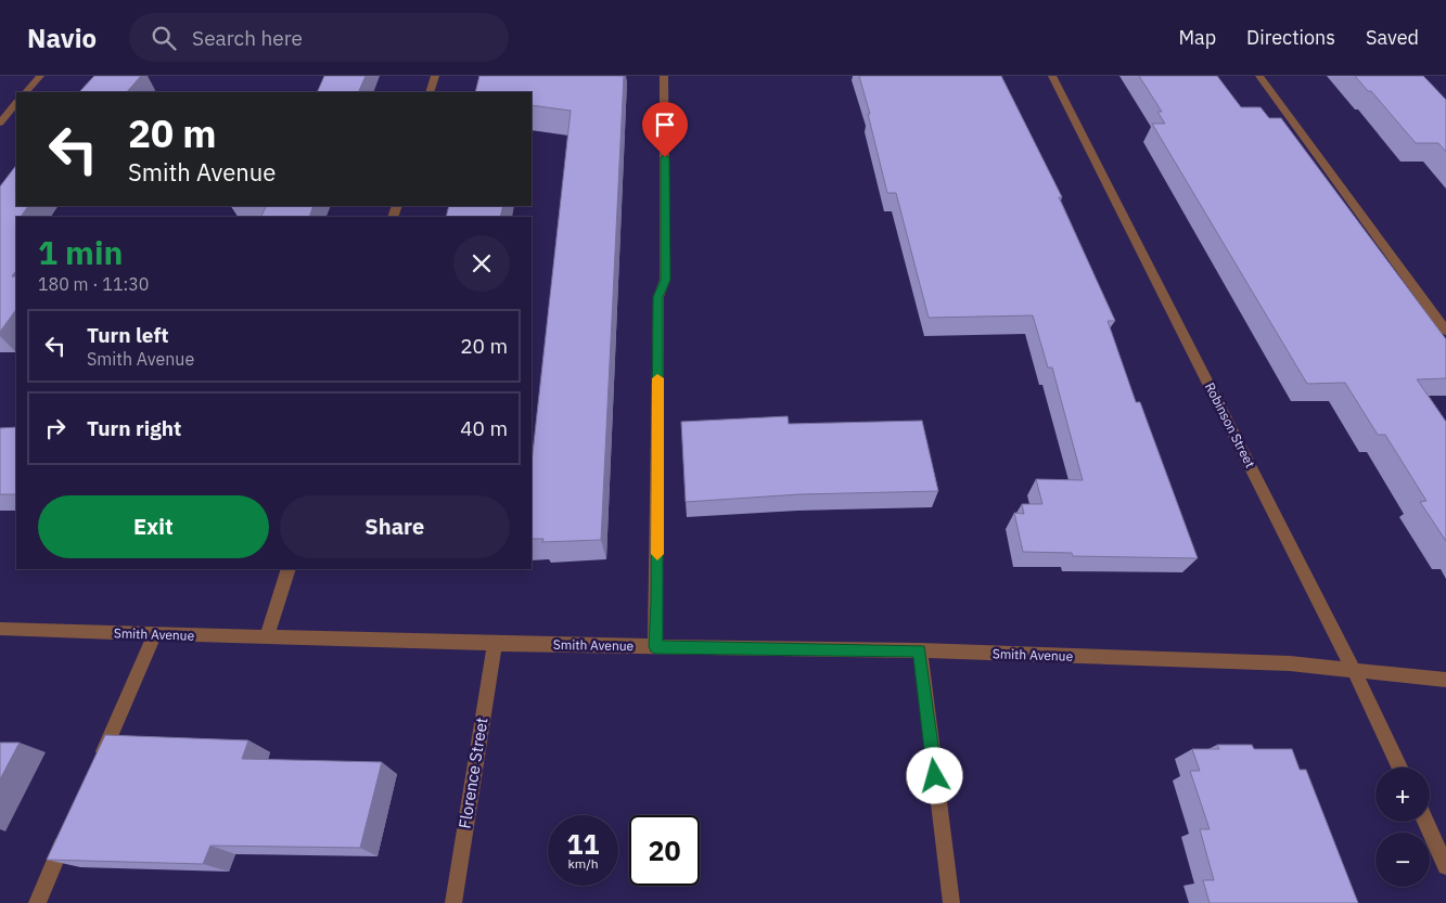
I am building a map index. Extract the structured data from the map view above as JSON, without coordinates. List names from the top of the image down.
{
  "streets": {
    "street": ["Robinson Street", "Smith Avenue", "Florence Street"]
  },
  "crossings": [
    ["Robinson Street", "Smith Avenue"],
    ["Smith Avenue", "Florence Street"]
  ],
  "page": {
    "header": "Navio",
    "search": "Search here",
    "nav": ["Map", "Directions", "Saved"],
    "turn": ["20 m", "Smith Avenue"],
    "heading": ["1 min", "180 m · 11:30"],
    "list": [
      {
        "name": "Turn left",
        "note": "Smith Avenue",
        "value": "20 m"
      },
      {
        "name": "Turn right",
        "value": "40 m"
      }
    ],
    "buttons": ["Exit", "Share"],
    "map_buttons": ["+", "−"],
    "speed": "11 km/h",
    "limit": "20"
  }
}
